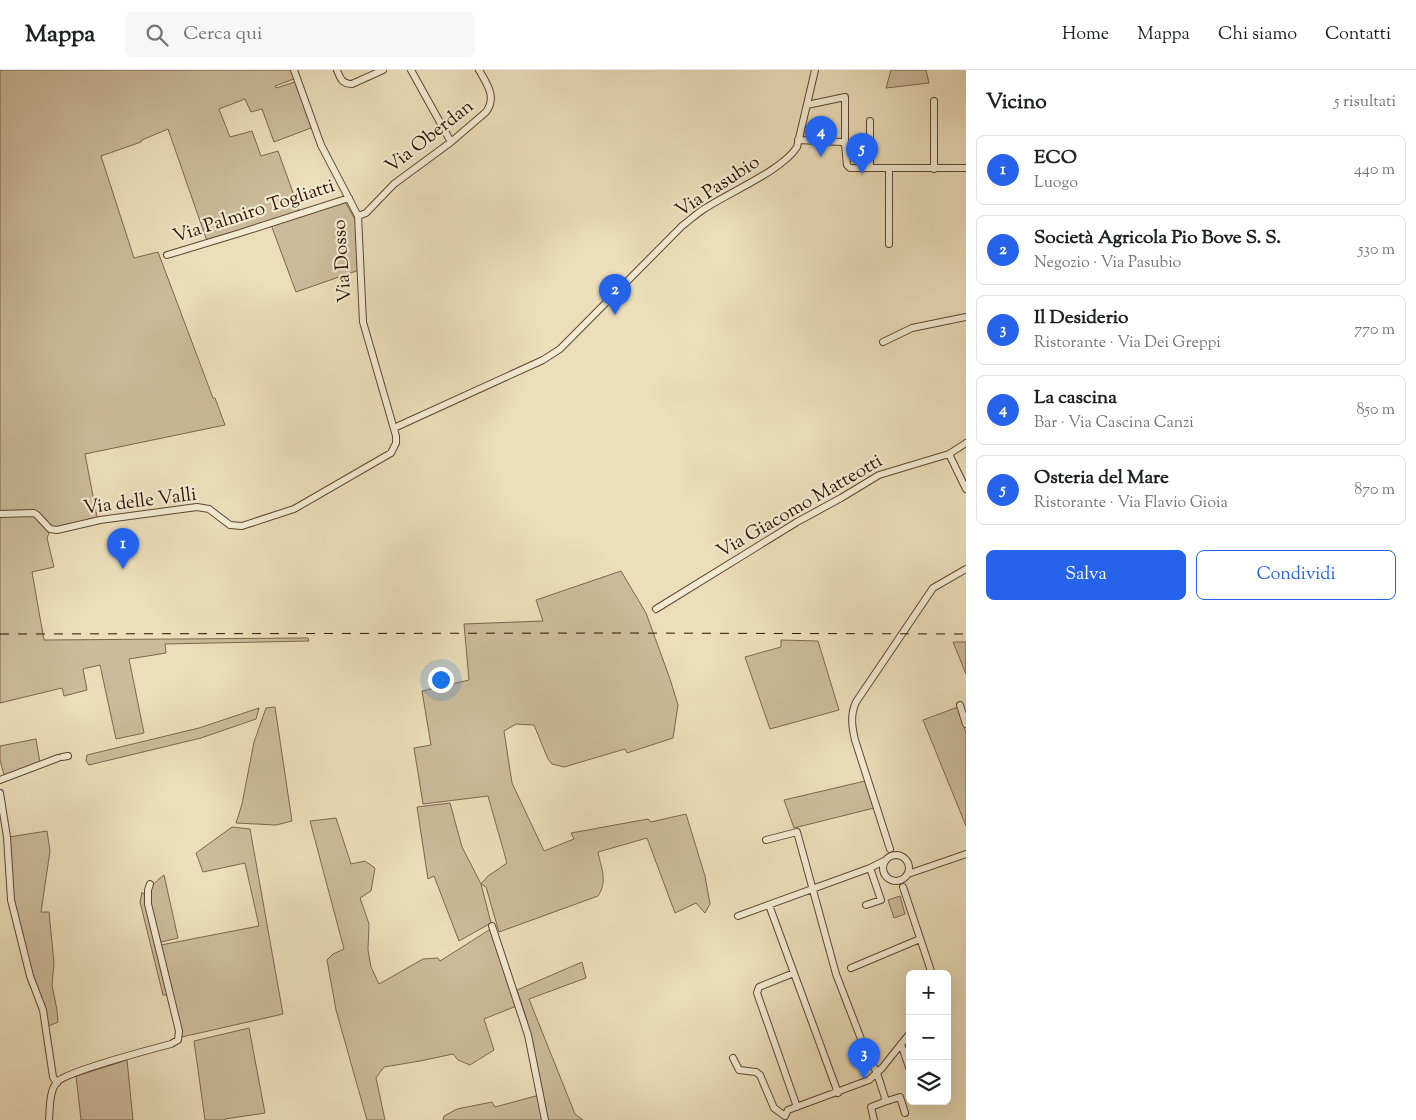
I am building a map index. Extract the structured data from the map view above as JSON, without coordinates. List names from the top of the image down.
{
  "streets": {
    "street": [
      "Via Oberdan",
      "Via Pasubio",
      "Via Palmiro Togliatti",
      "Via Dosso",
      "Via delle Valli",
      "Via Giacomo Matteotti"
    ]
  },
  "crossings": [
    ["Via Oberdan", "Via Dosso"],
    ["Via Pasubio", "Via Dosso"],
    ["Via Pasubio", "Via delle Valli"],
    ["Via Palmiro Togliatti", "Via Dosso"],
    ["Via Dosso", "Via delle Valli"]
  ],
  "page": {
    "header": "Mappa",
    "search": "Cerca qui",
    "nav": [
      "Home",
      "Mappa",
      "Chi siamo",
      "Contatti"
    ],
    "heading": ["Vicino", "5 risultati"],
    "pins": [
      "4",
      "5",
      "2",
      "1",
      "3"
    ],
    "list": [
      {
        "mark": "1",
        "name": "ECO",
        "note": "Luogo",
        "value": "440 m"
      },
      {
        "mark": "2",
        "name": "Società Agricola Pio Bove S. S.",
        "note": "Negozio · Via Pasubio",
        "value": "530 m"
      },
      {
        "mark": "3",
        "name": "Il Desiderio",
        "note": "Ristorante · Via Dei Greppi",
        "value": "770 m"
      },
      {
        "mark": "4",
        "name": "La cascina",
        "note": "Bar · Via Cascina Canzi",
        "value": "850 m"
      },
      {
        "mark": "5",
        "name": "Osteria del Mare",
        "note": "Ristorante · Via Flavio Gioia",
        "value": "870 m"
      }
    ],
    "buttons": ["Salva", "Condividi"],
    "map_buttons": ["+", "−"]
  }
}
